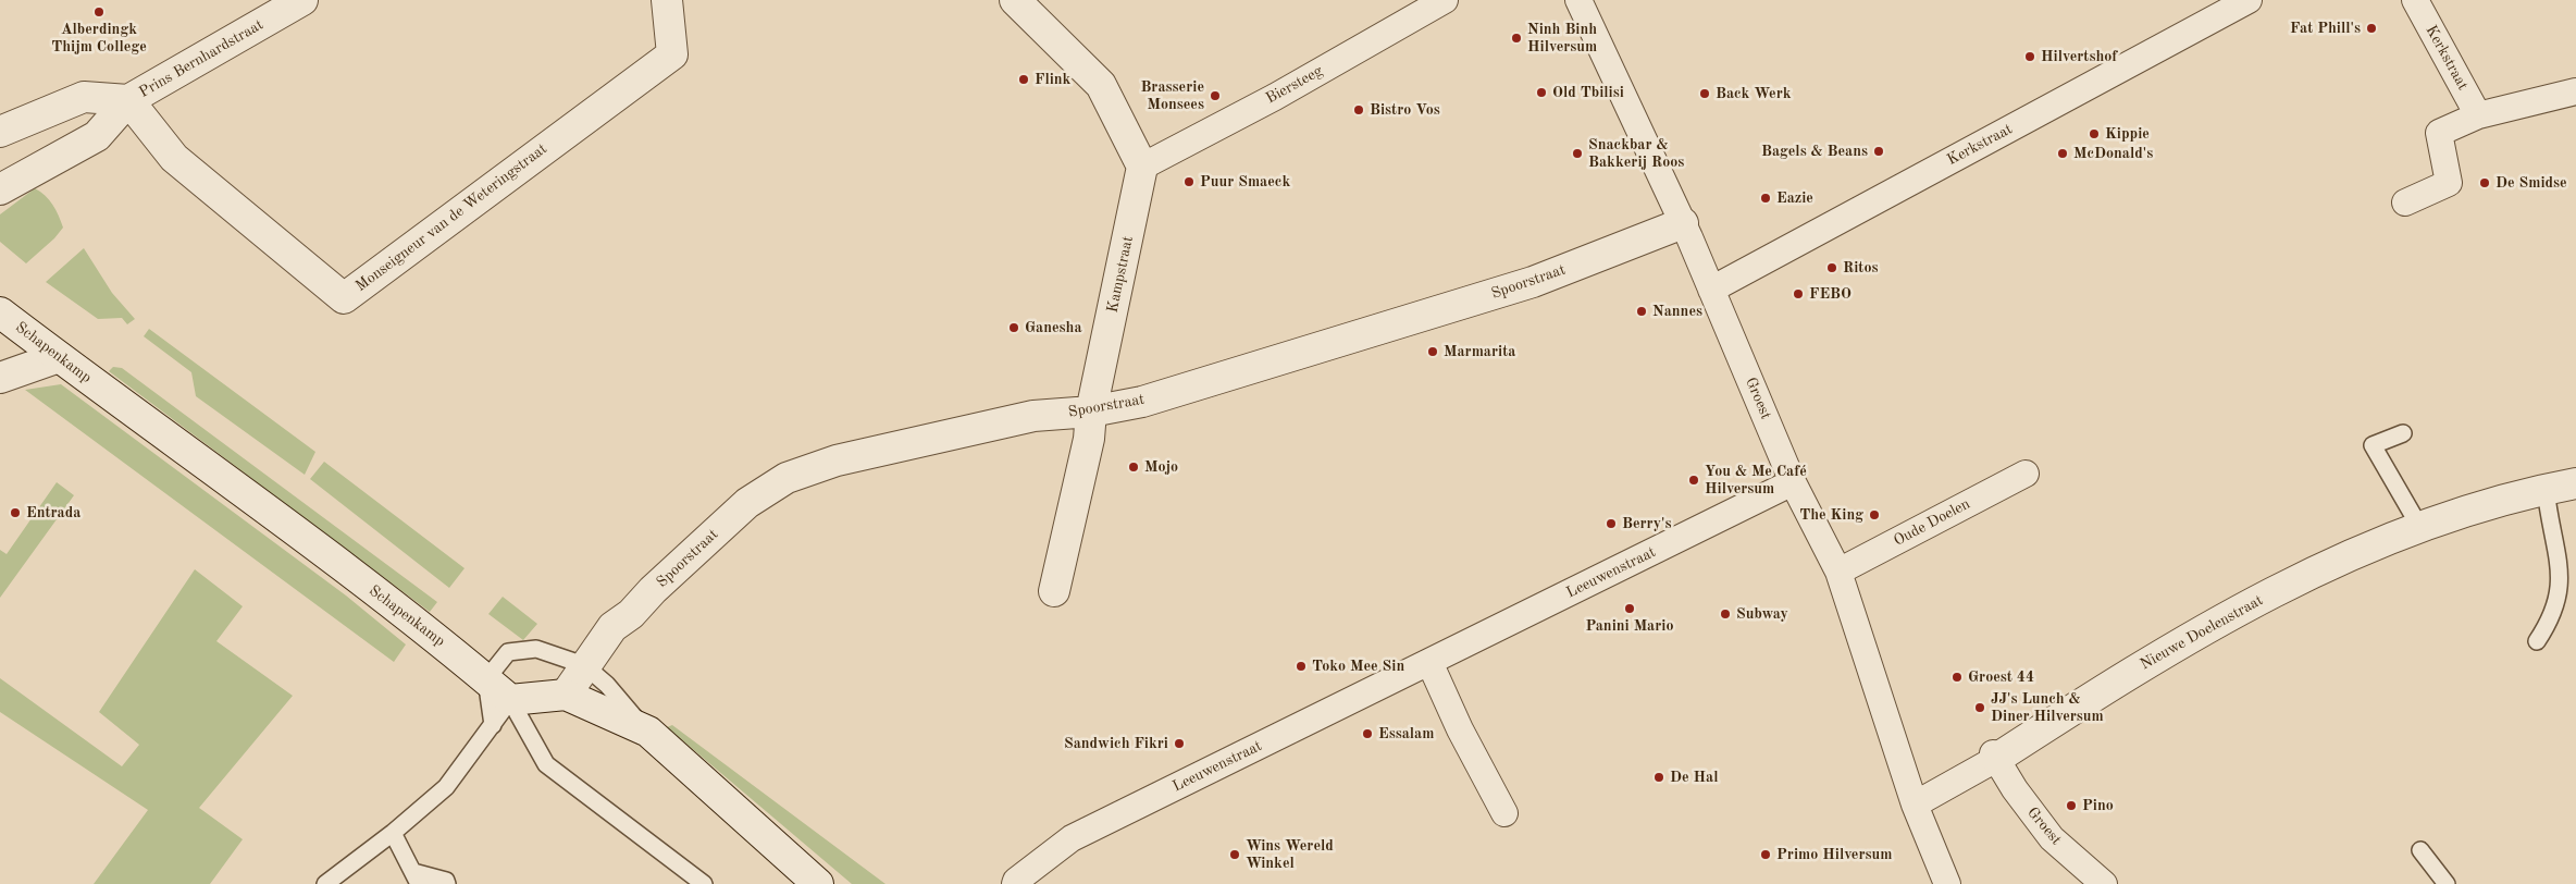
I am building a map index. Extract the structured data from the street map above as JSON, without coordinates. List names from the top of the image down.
{
  "streets": {
    "street": [
      "Kerkstraat",
      "Prins Bernhardstraat",
      "Biersteeg",
      "Monseigneur van de Weteringstraat",
      "Kampstraat",
      "Spoorstraat",
      "Schapenkamp",
      "Groest",
      "Oude Doelen",
      "Leeuwenstraat",
      "Nieuwe Doelenstraat"
    ]
  },
  "crossings": [
    ["Kerkstraat", "Groest"],
    ["Prins Bernhardstraat", "Monseigneur van de Weteringstraat"],
    ["Biersteeg", "Kampstraat"],
    ["Kampstraat", "Spoorstraat"],
    ["Spoorstraat", "Groest"],
    ["Groest", "Oude Doelen"],
    ["Groest", "Leeuwenstraat"],
    ["Groest", "Nieuwe Doelenstraat"]
  ],
  "places": [
    "Alberdingk Thijm College",
    "Fat Phill's",
    "Ninh Binh Hilversum",
    "Hilvertshof",
    "Flink",
    "Old Tbilisi",
    "Back Werk",
    "Brasserie Monsees",
    "Bistro Vos",
    "Kippie",
    "Bagels & Beans",
    "Snackbar & Bakkerij Roos",
    "McDonald's",
    "Puur Smaeck",
    "De Smidse",
    "Eazie",
    "Ritos",
    "FEBO",
    "Nannes",
    "Ganesha",
    "Marmarita",
    "Mojo",
    "You & Me Café Hilversum",
    "Entrada",
    "The King",
    "Berry's",
    "Panini Mario",
    "Subway",
    "Toko Mee Sin",
    "Groest 44",
    "JJ's Lunch & Diner Hilversum",
    "Essalam",
    "Sandwich Fikri",
    "De Hal",
    "Pino",
    "Wins Wereld Winkel",
    "Primo Hilversum"
  ]
}
